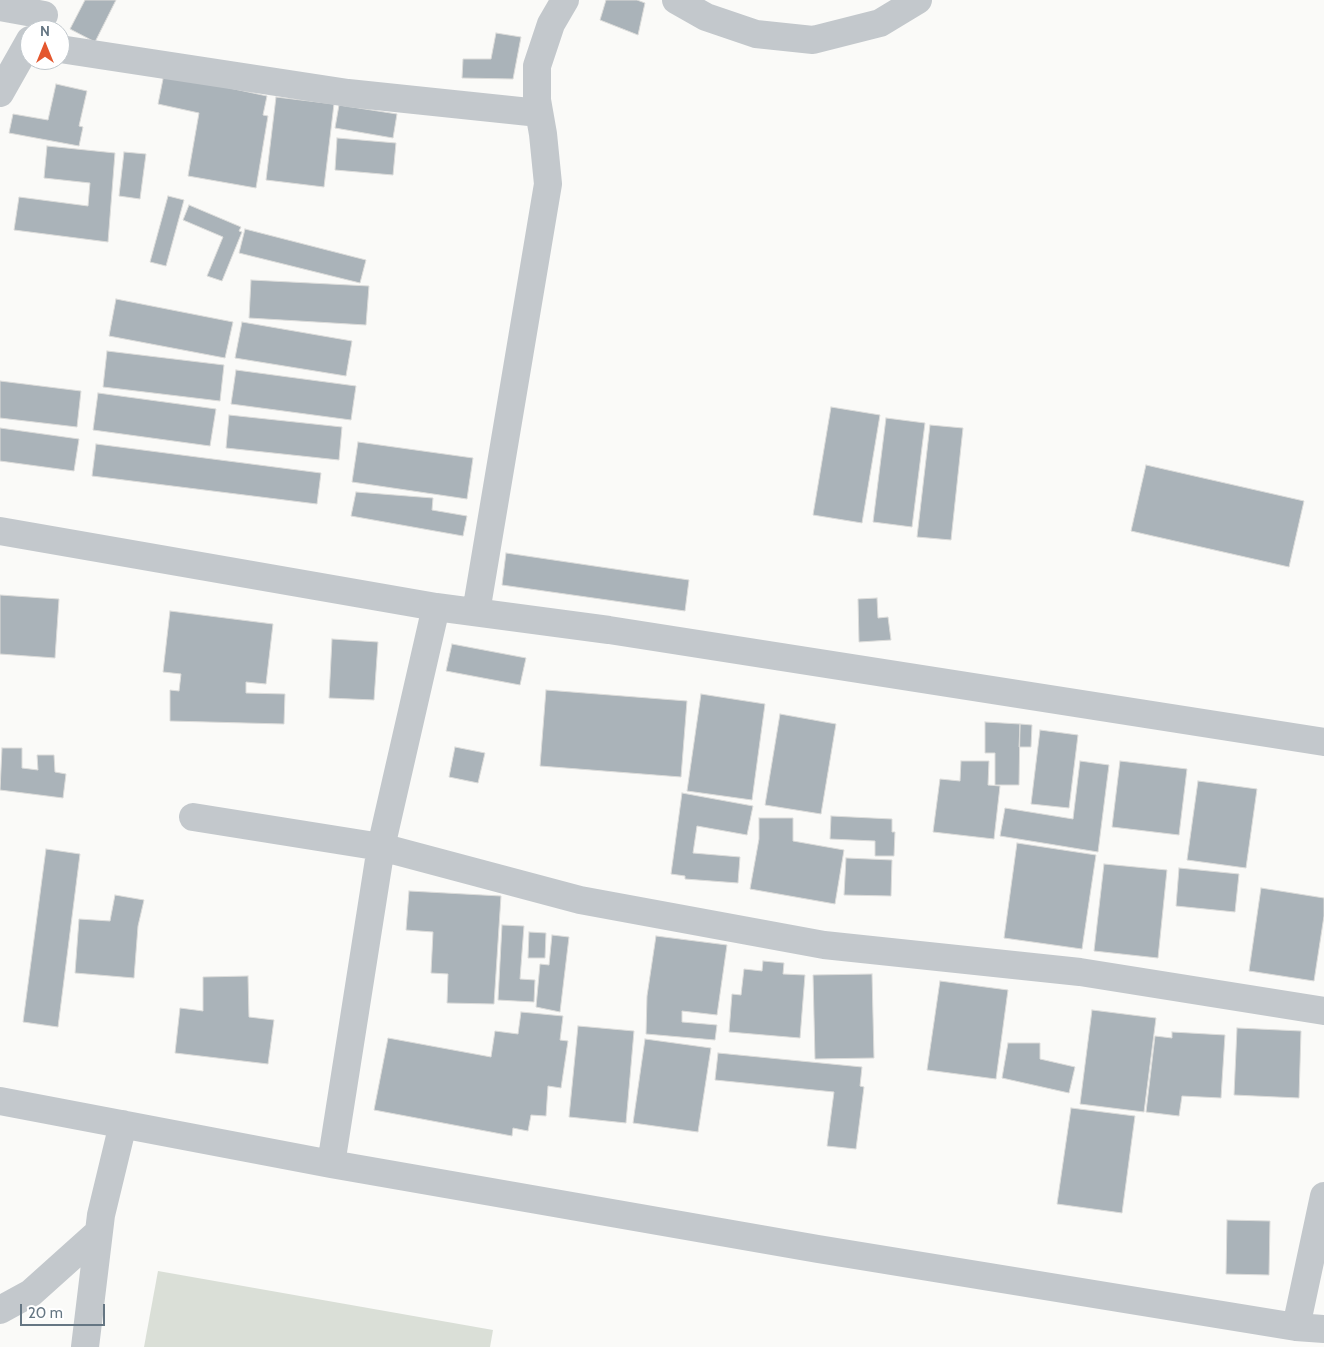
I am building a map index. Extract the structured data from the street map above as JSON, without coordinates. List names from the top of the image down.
{
  "scale_bar": "20 m",
  "north": "top"
}
